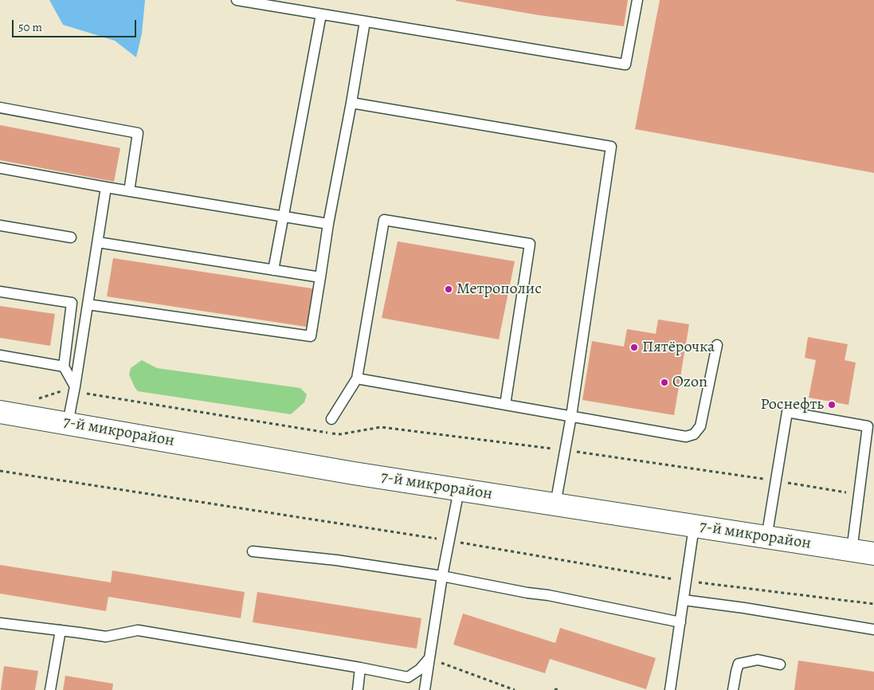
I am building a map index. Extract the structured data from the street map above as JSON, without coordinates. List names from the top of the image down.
{
  "streets": {
    "street": ["7-й микрорайон"]
  },
  "places": [
    "Метрополис",
    "Пятёрочка",
    "Ozon",
    "Роснефть"
  ],
  "scale_bar": "50 m"
}
